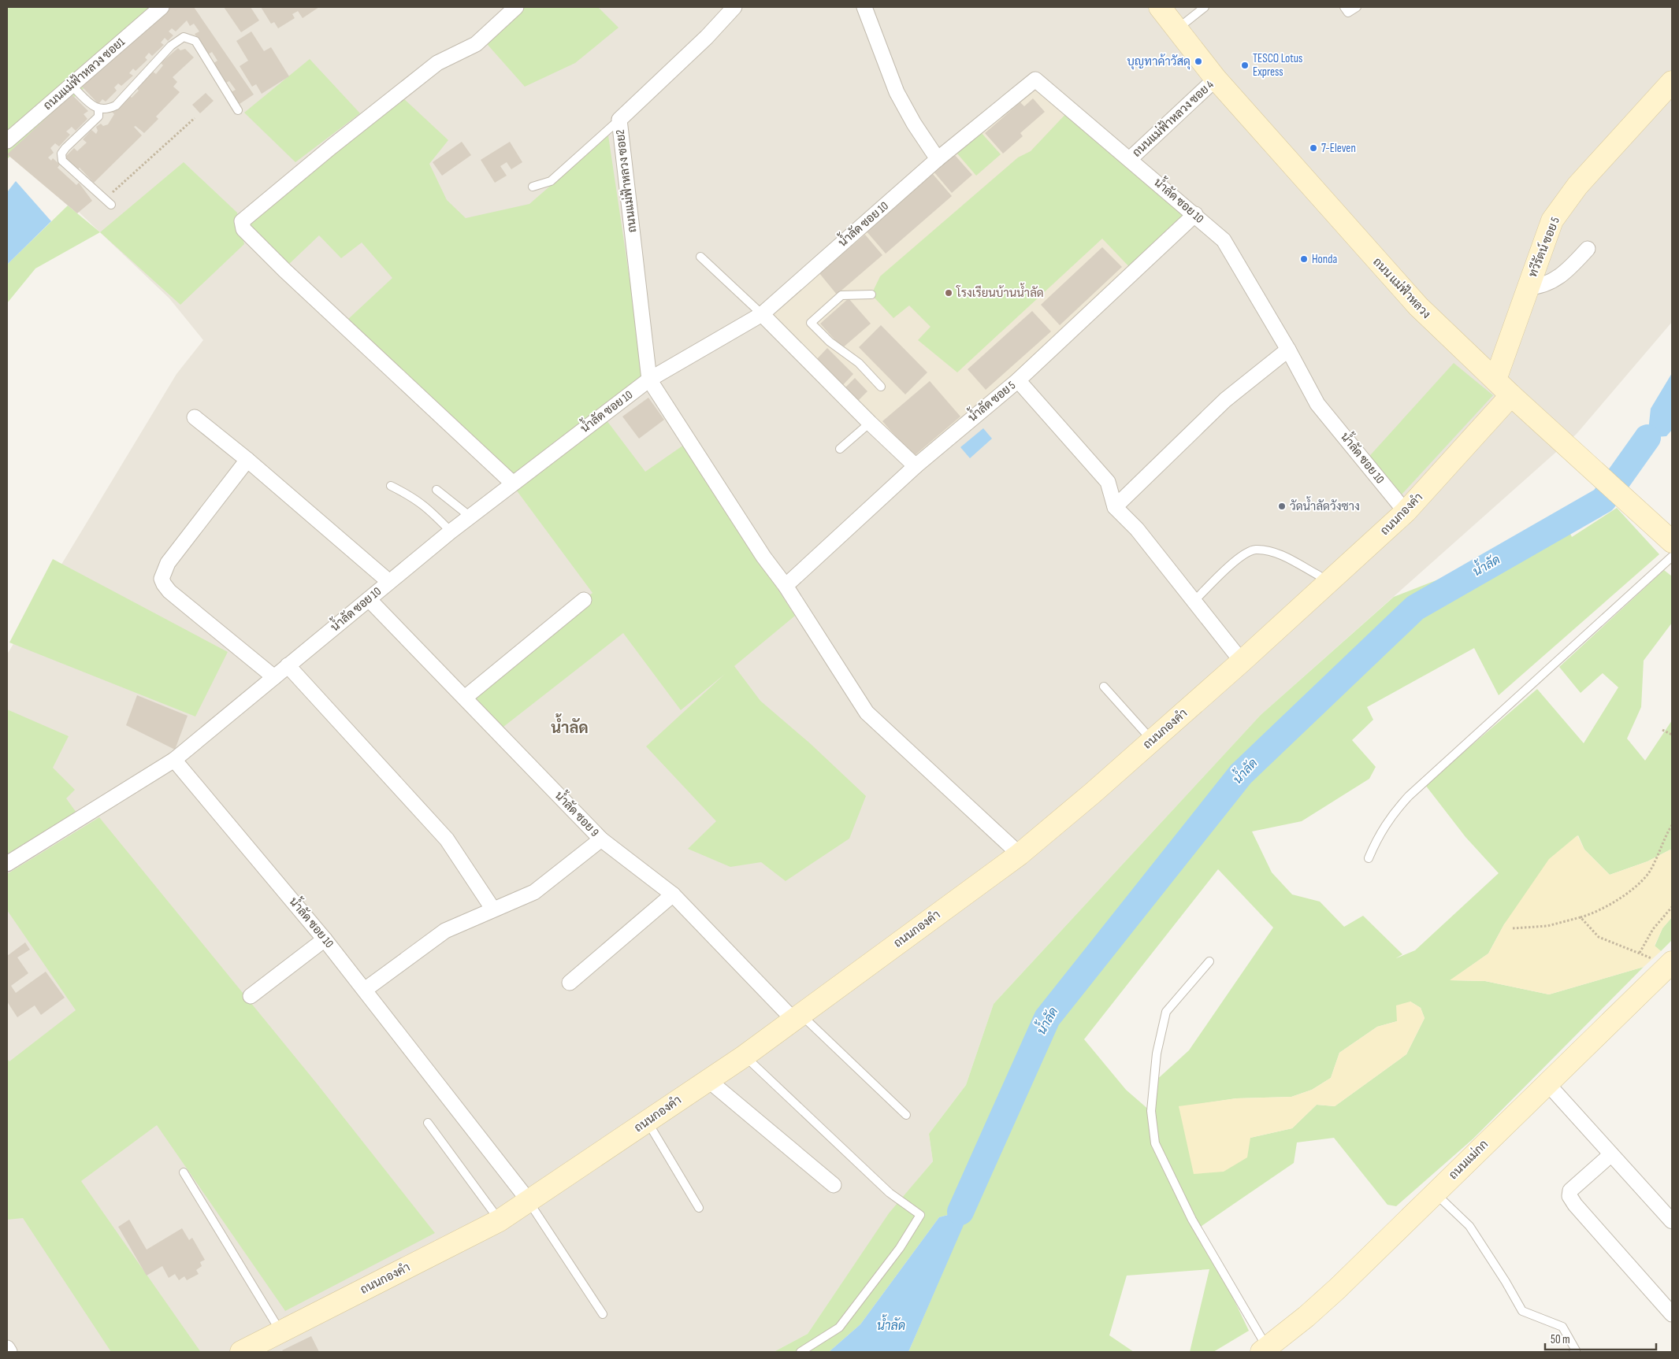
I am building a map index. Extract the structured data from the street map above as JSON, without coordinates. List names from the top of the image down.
{
  "streets": {
    "street": [
      "ถนนแม่ฟ้าหลวง ซอย1",
      "ถนนแม่ฟ้าหลวง ซอย 4",
      "ถนนแม่ฟ้าหลวง ซอย2",
      "น้ำลัด ซอย 10",
      "ทวีรัตน์ ซอย 5",
      "ถนน แม่ฟ้าหลวง",
      "น้ำลัด ซอย 5",
      "ถนนกองคำ",
      "น้ำลัด ซอย 9",
      "ถนนแม่กก"
    ]
  },
  "crossings": [
    ["ถนนแม่ฟ้าหลวง ซอย 4", "น้ำลัด ซอย 10"],
    ["ถนนแม่ฟ้าหลวง ซอย 4", "ถนน แม่ฟ้าหลวง"],
    ["ถนนแม่ฟ้าหลวง ซอย2", "น้ำลัด ซอย 10"],
    ["น้ำลัด ซอย 10", "น้ำลัด ซอย 5"],
    ["น้ำลัด ซอย 10", "ถนนกองคำ"],
    ["น้ำลัด ซอย 10", "น้ำลัด ซอย 9"],
    ["ทวีรัตน์ ซอย 5", "ถนน แม่ฟ้าหลวง"],
    ["ถนน แม่ฟ้าหลวง", "ถนนกองคำ"],
    ["ถนนกองคำ", "น้ำลัด ซอย 9"]
  ],
  "districts": ["น้ำลัด"],
  "water": ["น้ำลัด"],
  "places": [
    "บุญทาค้าวัสดุ",
    "TESCO Lotus Express",
    "7-Eleven",
    "Honda",
    "โรงเรียนบ้านน้ำลัด",
    "วัดน้ำลัดวังซาง"
  ],
  "scale_bar": "50 m"
}
